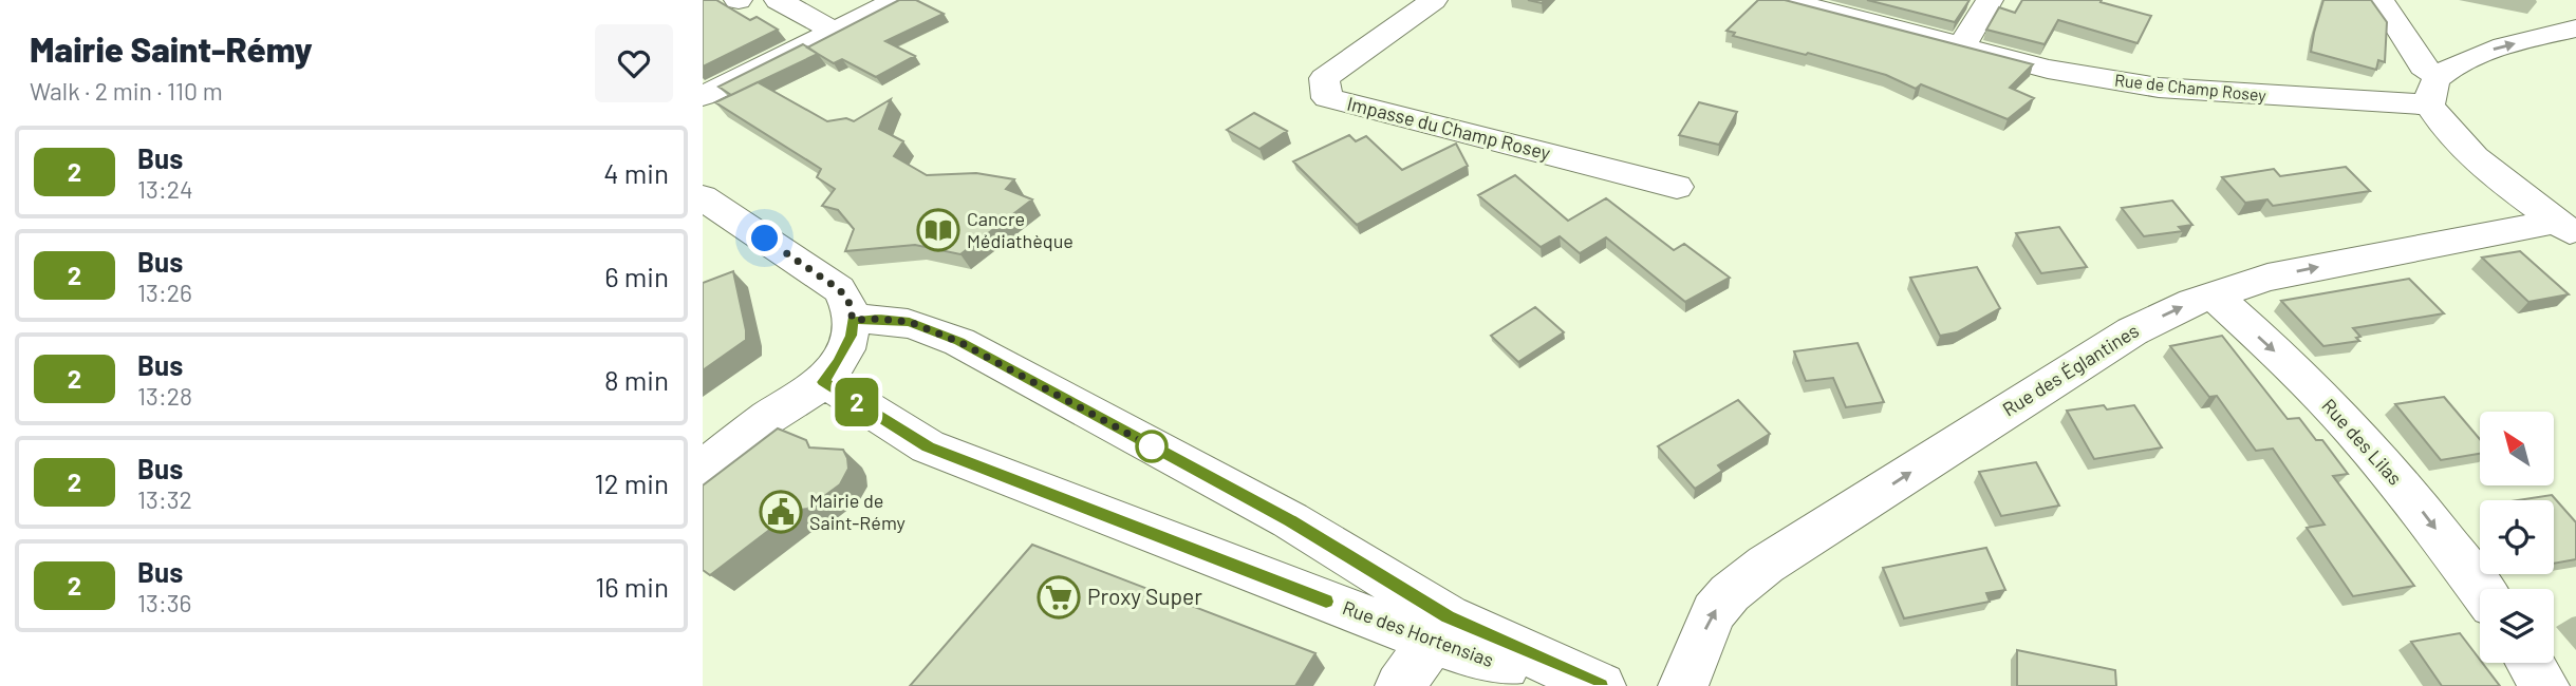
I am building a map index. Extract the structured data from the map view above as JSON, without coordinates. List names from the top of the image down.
{
  "streets": {
    "street": [
      "Rue de Champ Rosey",
      "Impasse du Champ Rosey",
      "Rue des Églantines",
      "Rue des Lilas",
      "Rue des Hortensias"
    ]
  },
  "crossings": [
    ["Rue des Églantines", "Rue des Lilas"]
  ],
  "one_way": ["Rue des Églantines"],
  "places": {
    "library": ["Cancre Médiathèque"],
    "public building": ["Mairie de Saint-Rémy"],
    "supermarket": ["Proxy Super"]
  },
  "lines": ["bus line 2"],
  "north": "top left",
  "page": {
    "heading": ["Mairie Saint-Rémy", "Walk · 2 min · 110 m"],
    "on_map": "2",
    "list": [
      {
        "mark": "2",
        "name": "Bus",
        "note": "13:24",
        "value": "4 min"
      },
      {
        "mark": "2",
        "name": "Bus",
        "note": "13:26",
        "value": "6 min"
      },
      {
        "mark": "2",
        "name": "Bus",
        "note": "13:28",
        "value": "8 min"
      },
      {
        "mark": "2",
        "name": "Bus",
        "note": "13:32",
        "value": "12 min"
      },
      {
        "mark": "2",
        "name": "Bus",
        "note": "13:36",
        "value": "16 min"
      }
    ]
  }
}
